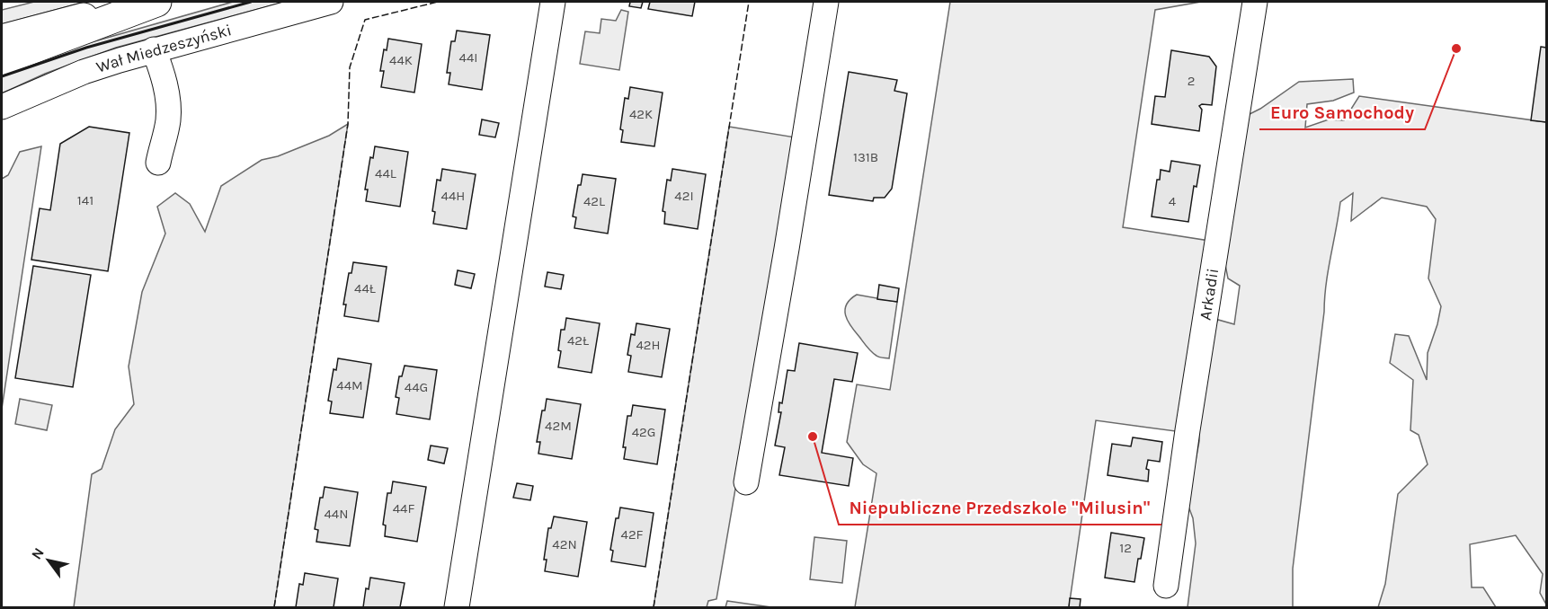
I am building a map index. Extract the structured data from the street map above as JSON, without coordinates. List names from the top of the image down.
{
  "streets": {
    "street": ["Wał Miedzeszyński", "Arkadii"]
  },
  "places": ["Euro Samochody", "Niepubliczne Przedszkole \"Milusin\""],
  "house_numbers": [
    "44I",
    "44K",
    "2",
    "42K",
    "131B",
    "44L",
    "44H",
    "42I",
    "141",
    "42L",
    "4",
    "44Ł",
    "42Ł",
    "42H",
    "44M",
    "44G",
    "42M",
    "42G",
    "44F",
    "44N",
    "42F",
    "42N",
    "12"
  ],
  "north": "top left"
}
